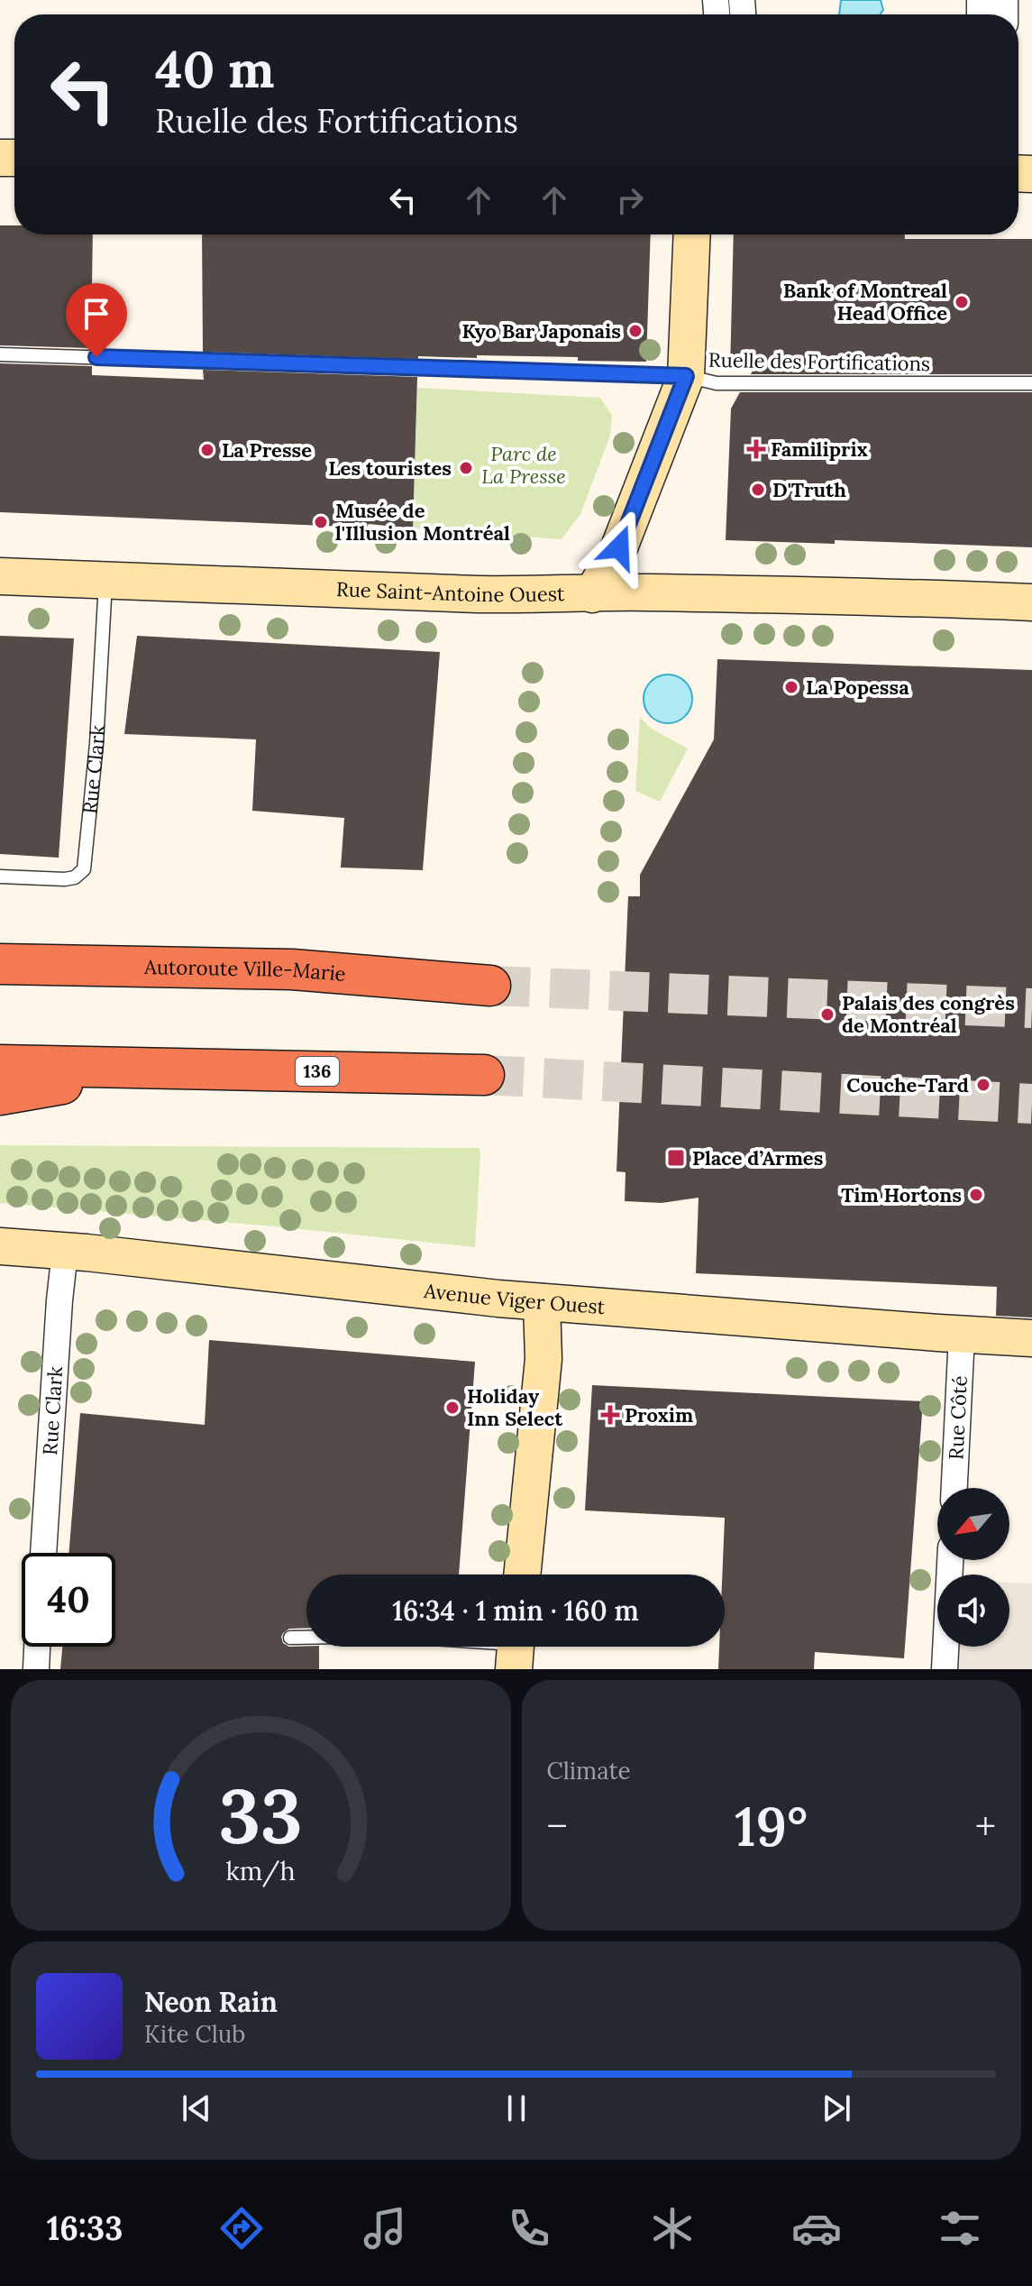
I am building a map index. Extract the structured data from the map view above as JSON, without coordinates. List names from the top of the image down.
{
  "streets": {
    "highway": ["Autoroute Ville-Marie", "136"],
    "main road": ["Rue Saint-Antoine Ouest", "Avenue Viger Ouest"],
    "street": ["Rue Clark", "Rue Côté"],
    "lane": ["Ruelle des Fortifications"]
  },
  "crossings": [
    ["Rue Saint-Antoine Ouest", "Rue Clark"],
    ["Rue Clark", "Avenue Viger Ouest"],
    ["Avenue Viger Ouest", "Rue Côté"]
  ],
  "parks": ["Parc de La Presse"],
  "places": {
    "other": [
      "Bank of Montreal Head Office",
      "Kyo Bar Japonais",
      "La Presse",
      "Les touristes",
      "D'Truth",
      "Musée de l'Illusion Montréal",
      "La Popessa",
      "Palais des congrès de Montréal",
      "Couche-Tard",
      "Tim Hortons",
      "Holiday Inn Select"
    ],
    "health": ["Familiprix", "Proxim"],
    "transit": ["Place d’Armes"]
  },
  "north": "bottom left",
  "page": {
    "turn": ["40 m", "Ruelle des Fortifications"],
    "limit": "40",
    "trip": "16:34 · 1 min · 160 m",
    "tile": "Climate",
    "heat": ["−", "19°", "+"],
    "song": ["Neon Rain", "Kite Club"],
    "tabs": "16:33",
    "gauge": ["33", "km/h"]
  }
}
